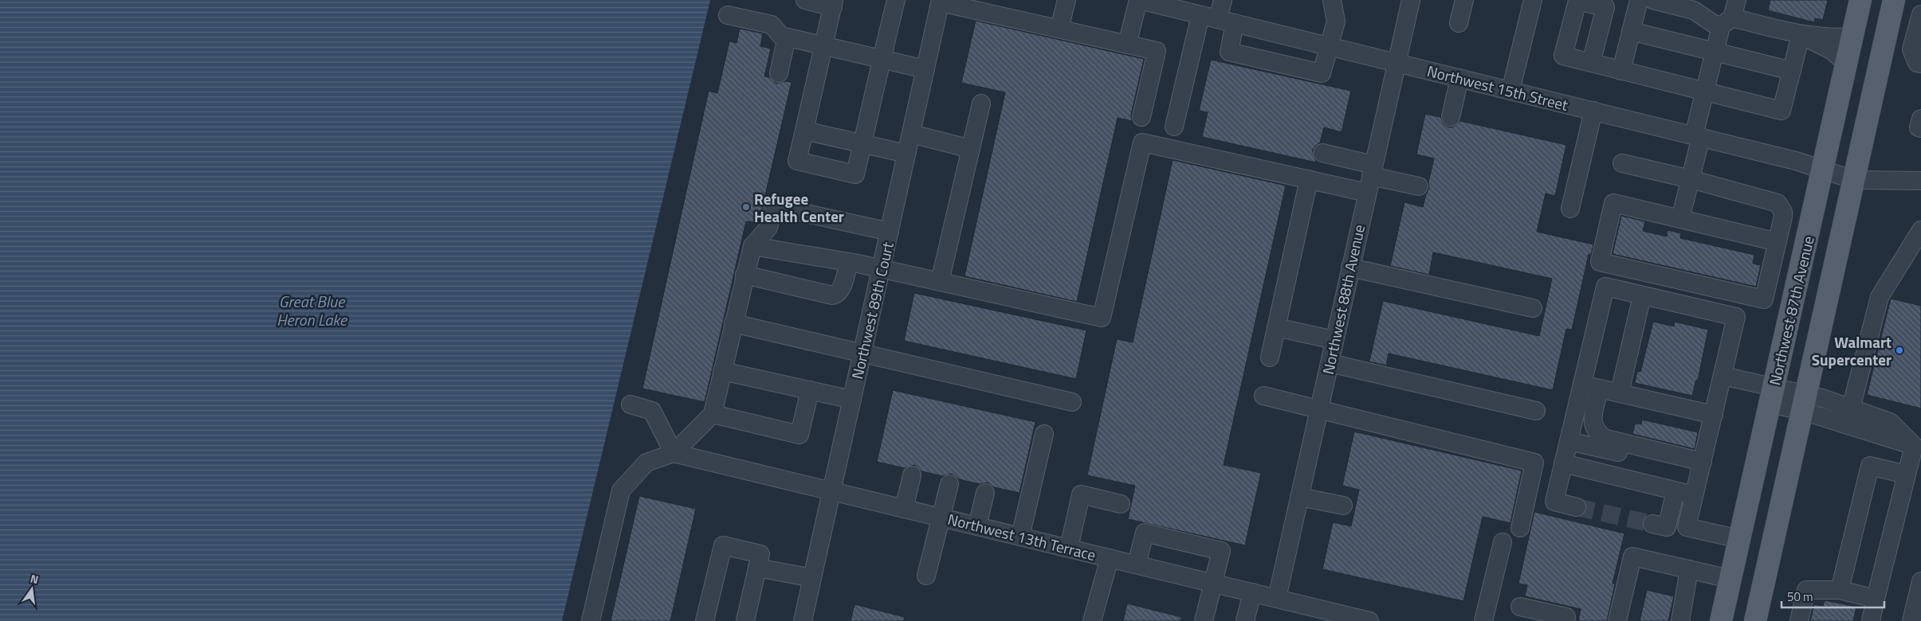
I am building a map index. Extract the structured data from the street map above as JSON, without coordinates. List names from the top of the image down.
{
  "streets": {
    "main road": ["Northwest 87th Avenue"],
    "street": [
      "Northwest 15th Street",
      "Northwest 88th Avenue",
      "Northwest 89th Court",
      "Northwest 13th Terrace"
    ]
  },
  "crossings": [
    ["Northwest 15th Street", "Northwest 88th Avenue"],
    ["Northwest 15th Street", "Northwest 87th Avenue"],
    ["Northwest 88th Avenue", "Northwest 13th Terrace"],
    ["Northwest 89th Court", "Northwest 13th Terrace"]
  ],
  "water": ["Great Blue Heron Lake"],
  "places": ["Refugee Health Center", "Walmart Supercenter"],
  "scale_bar": "50 m",
  "north": "top"
}
